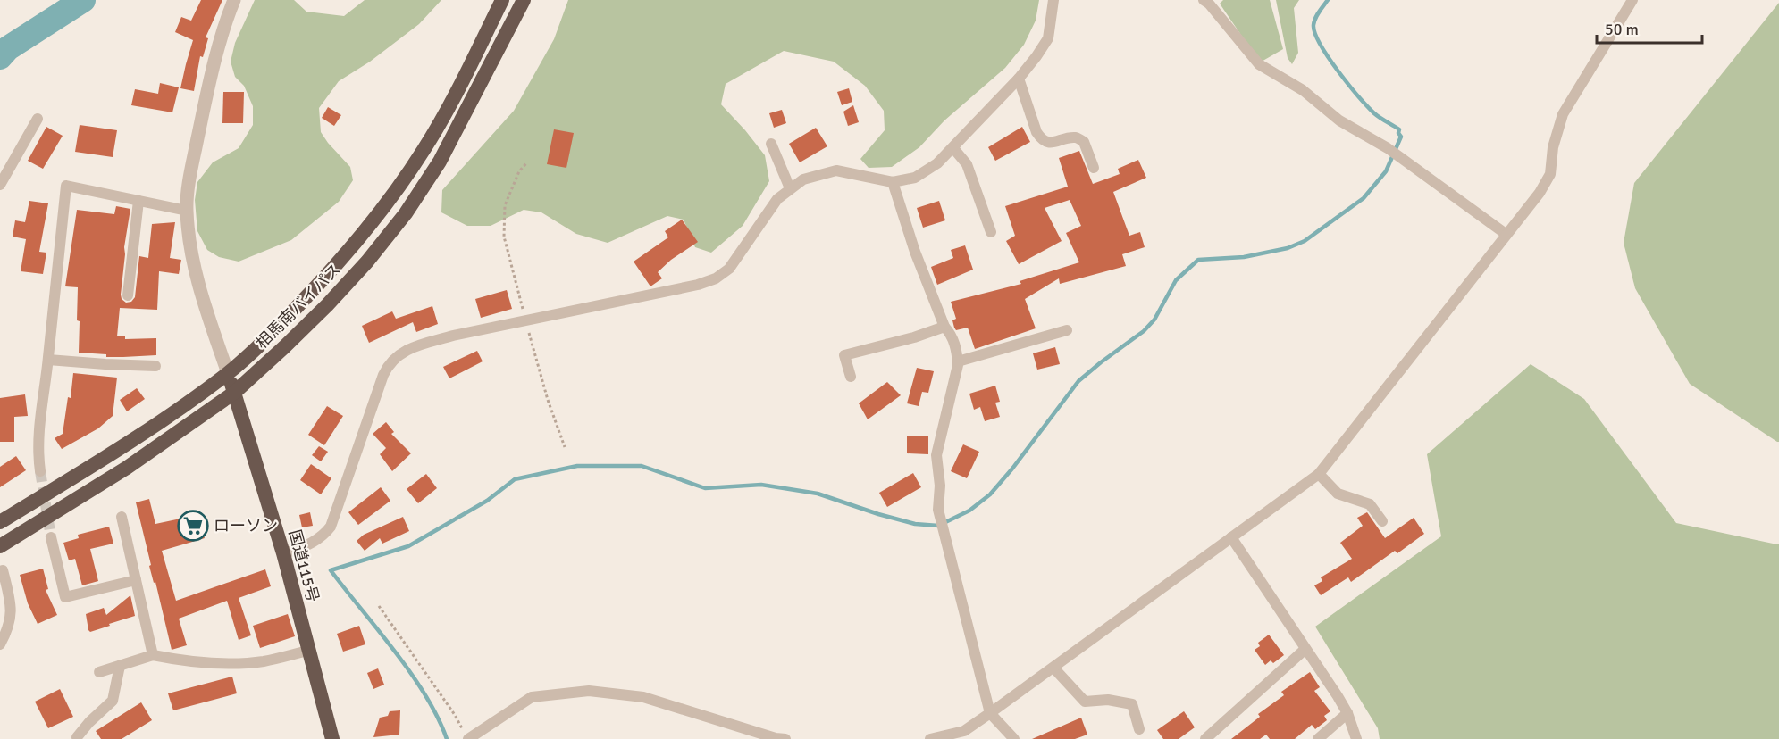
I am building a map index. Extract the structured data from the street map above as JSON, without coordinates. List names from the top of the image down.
{
  "streets": {
    "highway": ["相馬南バイパス", "国道115号"]
  },
  "crossings": [
    ["相馬南バイパス", "国道115号"]
  ],
  "places": {
    "supermarket": ["ローソン"]
  },
  "scale_bar": "50 m"
}
